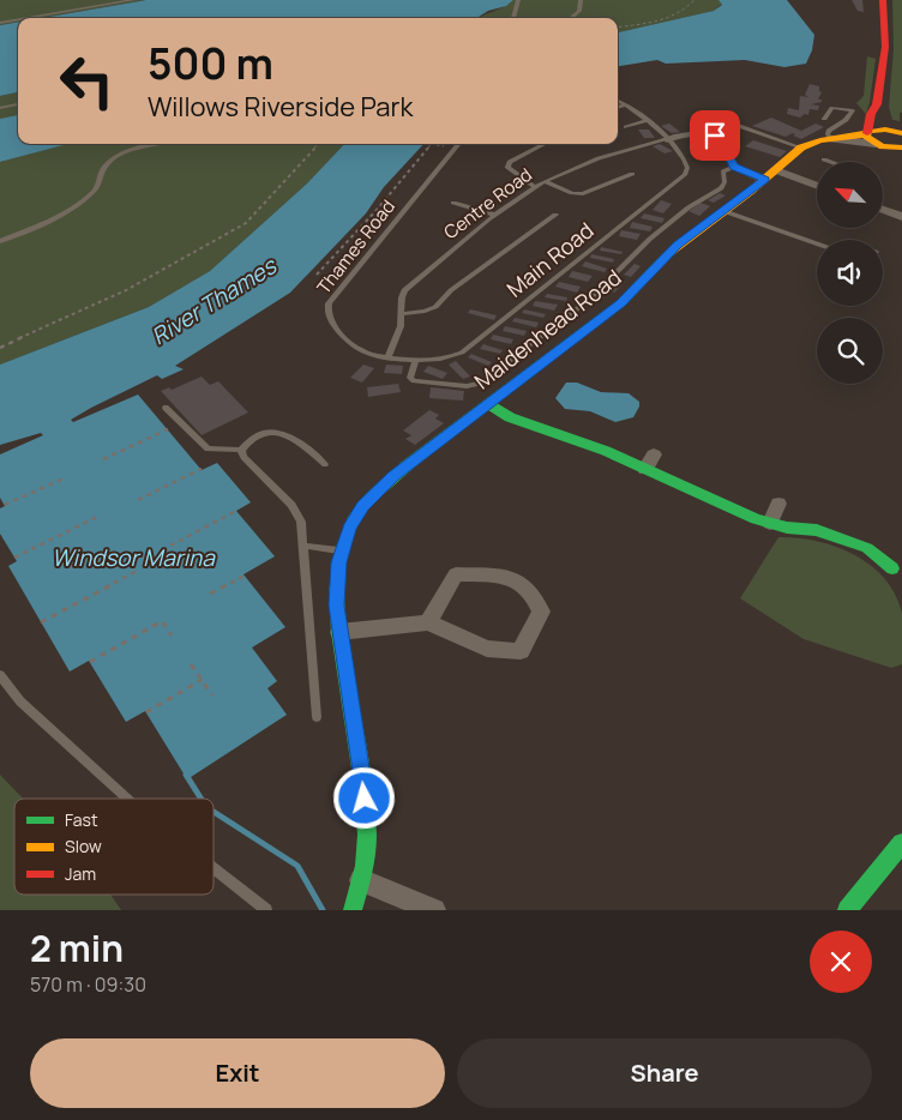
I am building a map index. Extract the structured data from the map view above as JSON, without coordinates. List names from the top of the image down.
{
  "streets": {
    "street": ["Maidenhead Road"],
    "lane": ["Centre Road", "Thames Road", "Main Road"]
  },
  "crossings": [
    ["Centre Road", "Thames Road"],
    ["Centre Road", "Main Road"],
    ["Thames Road", "Main Road"]
  ],
  "water": ["River Thames", "Windsor Marina"],
  "legend": ["Fast", "Slow", "Jam"],
  "north": "top left",
  "page": {
    "turn": ["500 m", "Willows Riverside Park"],
    "heading": ["2 min", "570 m · 09:30"],
    "buttons": ["Exit", "Share"]
  }
}
